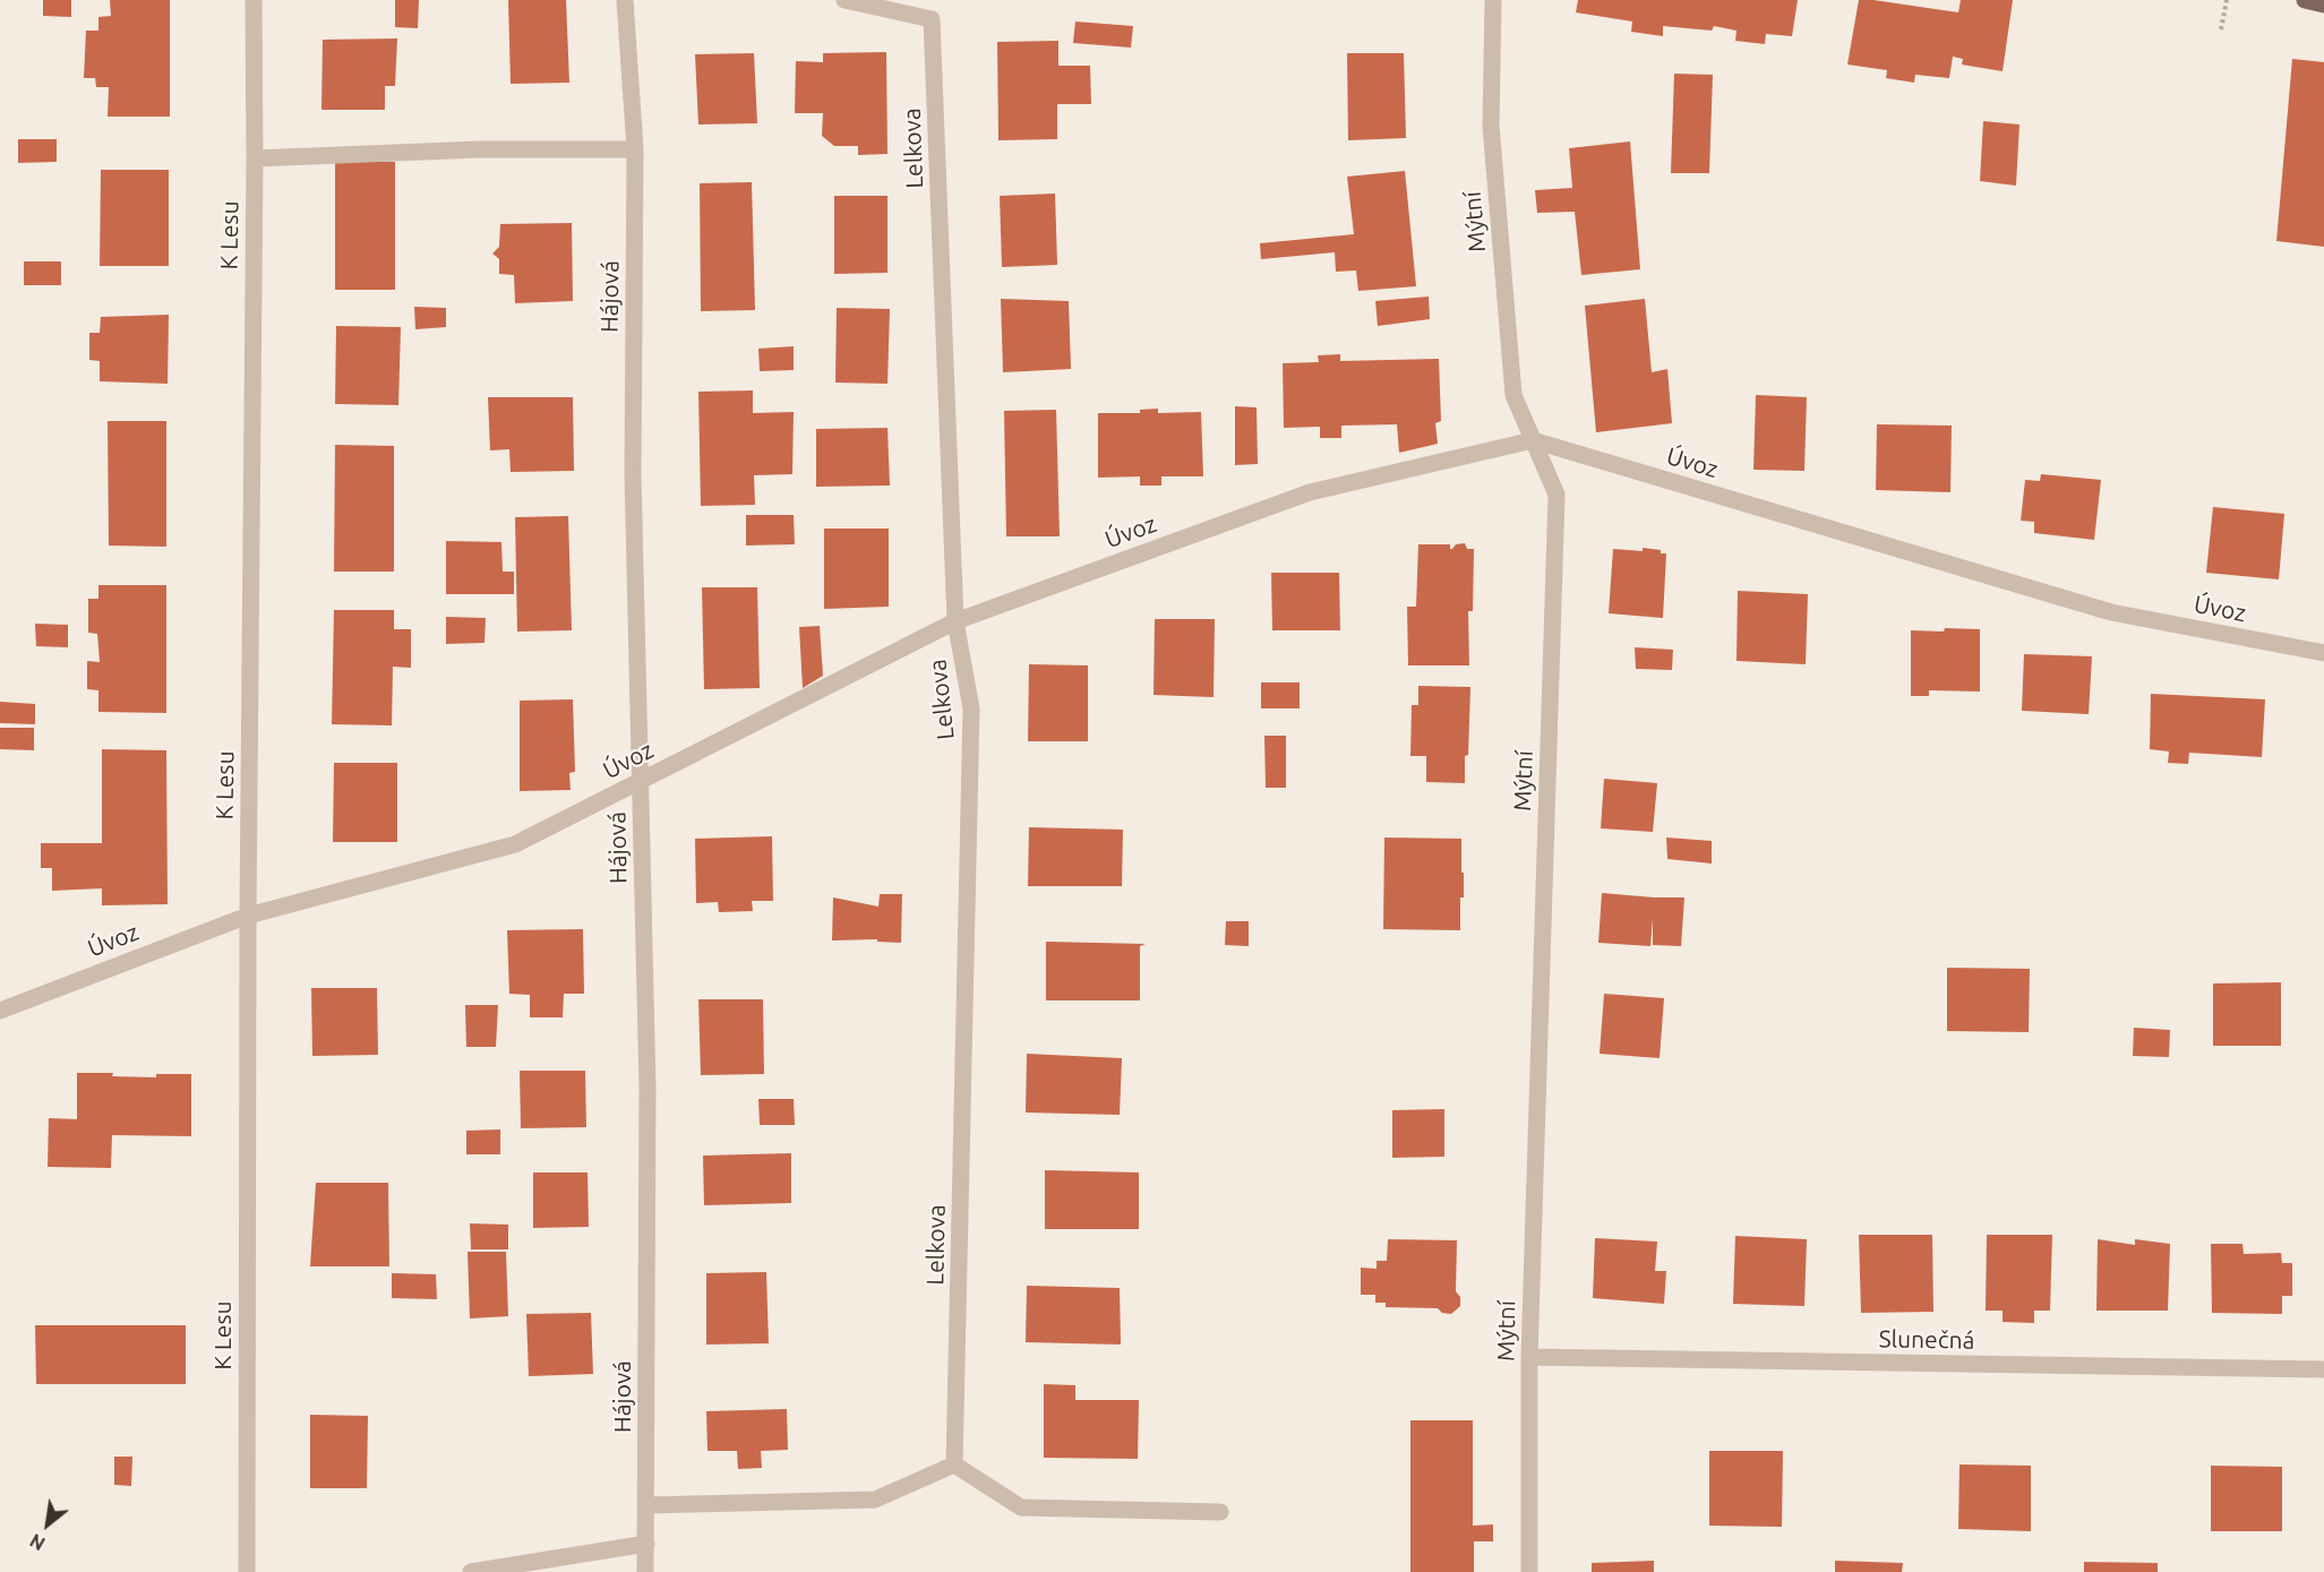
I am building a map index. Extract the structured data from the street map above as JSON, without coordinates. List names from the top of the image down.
{
  "streets": {
    "street": [
      "Lelkova",
      "Mýtní",
      "K Lesu",
      "Hájová",
      "Úvoz",
      "Slunečná"
    ]
  },
  "crossings": [
    ["Lelkova", "Úvoz"],
    ["Mýtní", "Úvoz"],
    ["Mýtní", "Slunečná"],
    ["K Lesu", "Úvoz"],
    ["Hájová", "Úvoz"]
  ],
  "north": "bottom left"
}
